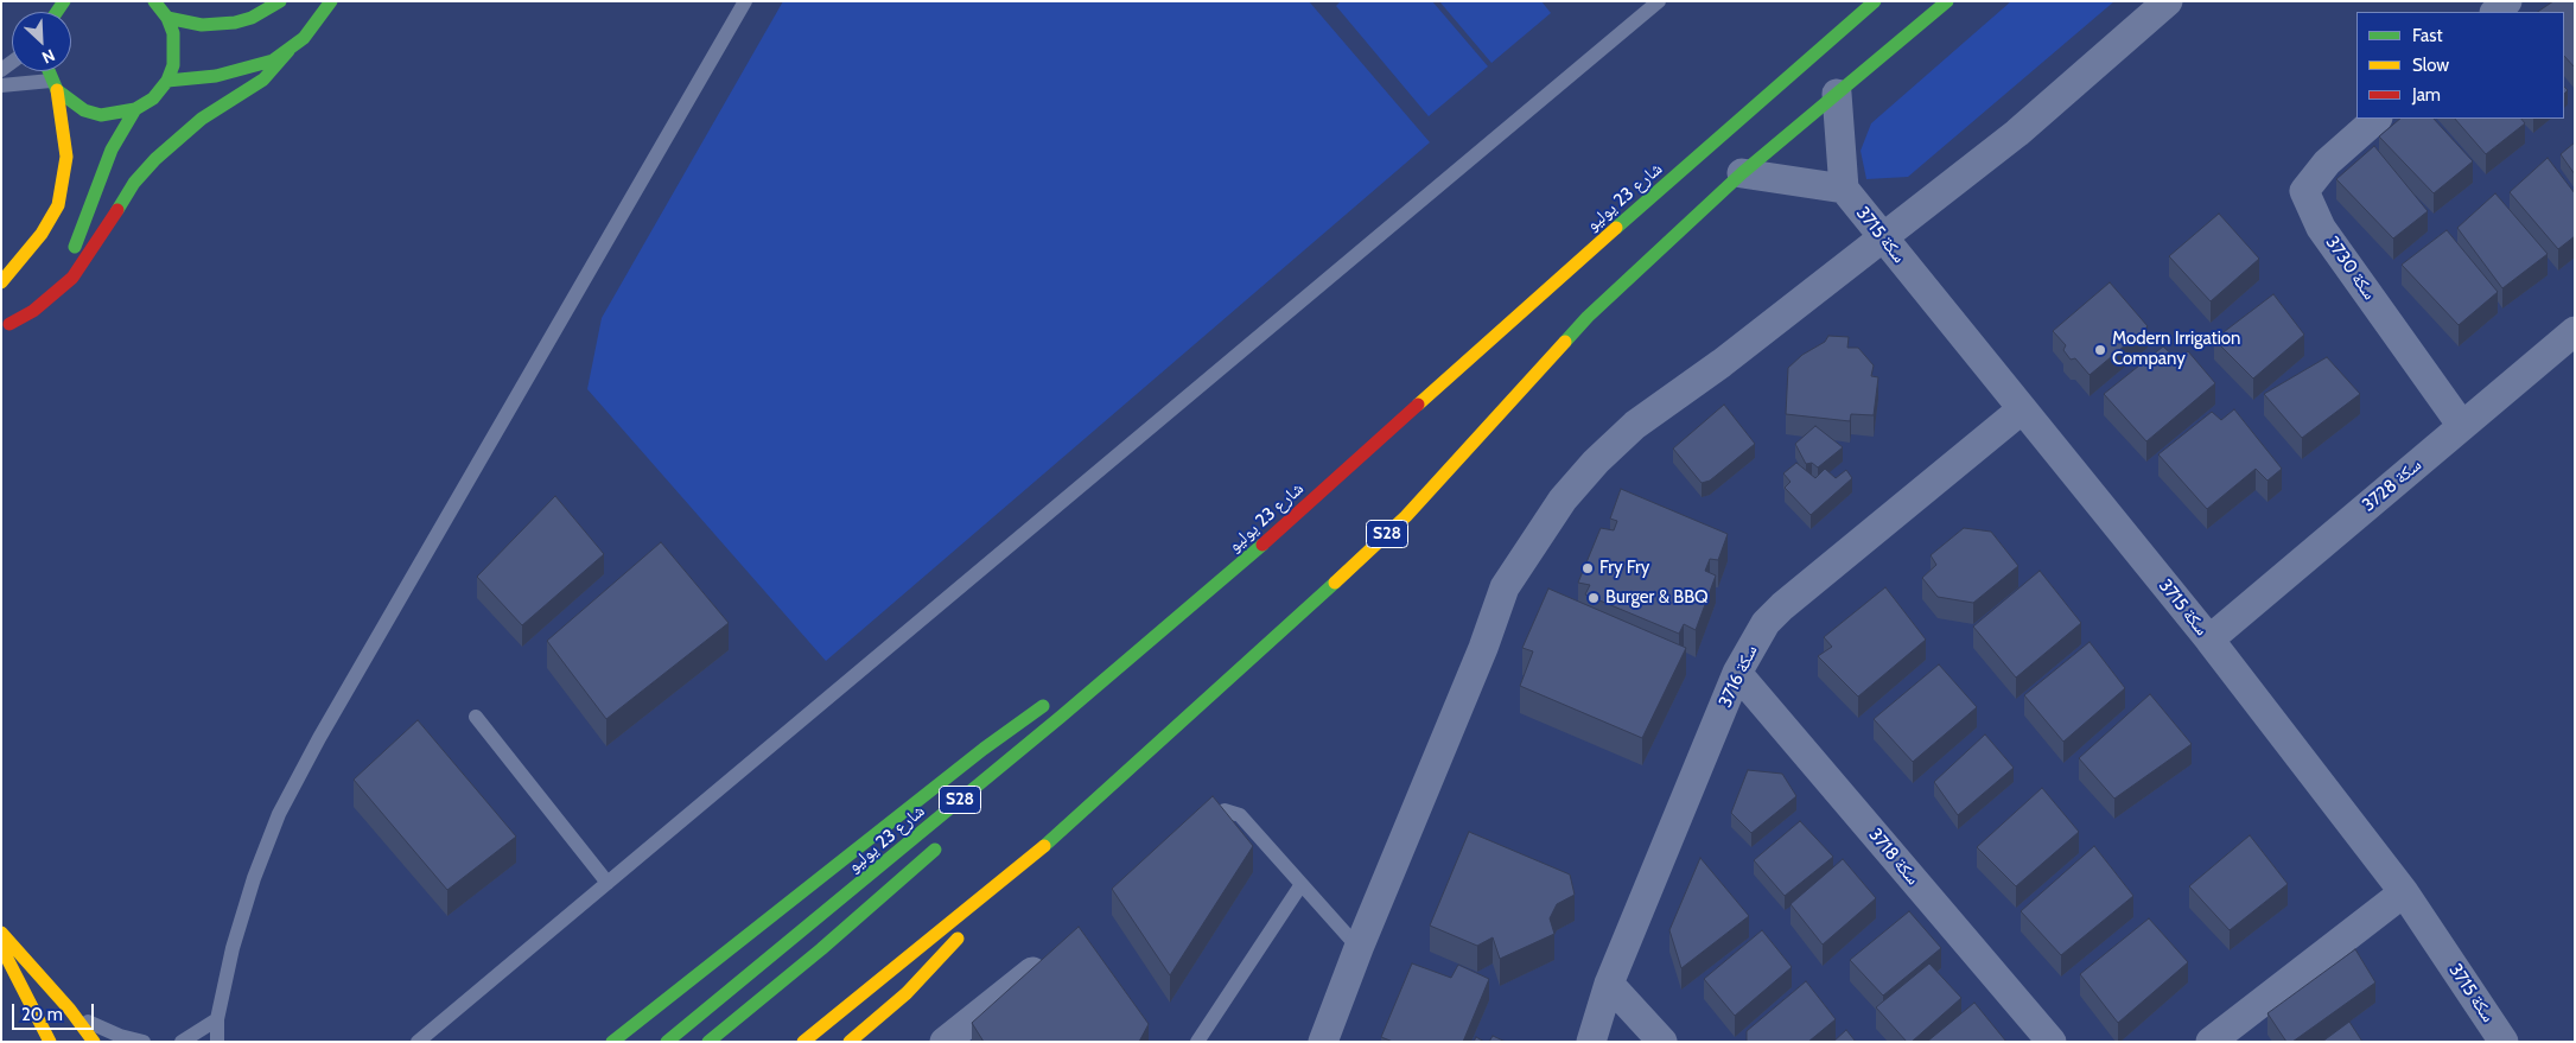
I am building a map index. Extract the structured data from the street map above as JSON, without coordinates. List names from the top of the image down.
{
  "streets": {
    "main road": ["شارع 23 يوليو", "S28"],
    "street": [
      "سكة 3715",
      "سكة 3730",
      "سكة 3728",
      "سكة 3716",
      "سكة 3718"
    ]
  },
  "crossings": [
    ["سكة 3715", "سكة 3728"],
    ["سكة 3715", "S28"],
    ["سكة 3715", "سكة 3716"],
    ["سكة 3730", "سكة 3728"],
    ["سكة 3716", "سكة 3718"]
  ],
  "places": ["Modern Irrigation Company", "Fry Fry", "Burger & BBQ"],
  "legend": ["Fast", "Slow", "Jam"],
  "scale_bar": "20 m",
  "north": "bottom right"
}
